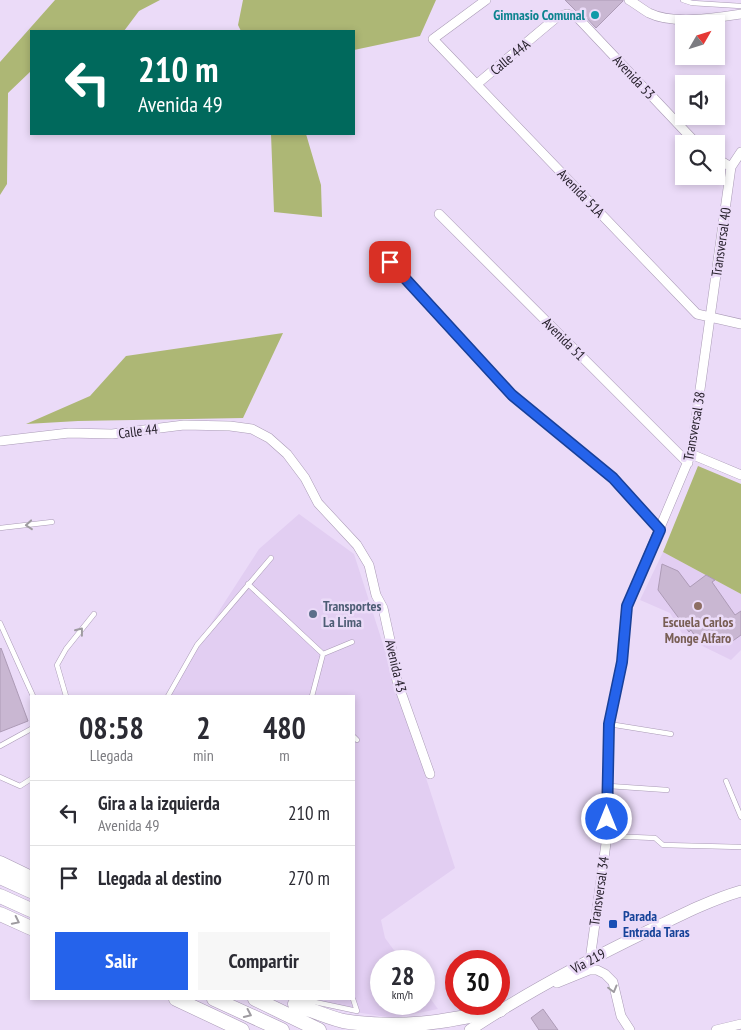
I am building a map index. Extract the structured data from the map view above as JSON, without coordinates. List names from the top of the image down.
{
  "streets": {
    "main road": ["Vía 219"],
    "street": [
      "Calle 44A",
      "Avenida 53",
      "Avenida 51A",
      "Transversal 40",
      "Avenida 51",
      "Transversal 38",
      "Calle 44",
      "Avenida 43",
      "Transversal 34"
    ]
  },
  "crossings": [
    ["Calle 44A", "Avenida 53"],
    ["Calle 44A", "Avenida 51A"],
    ["Avenida 51A", "Transversal 40"],
    ["Avenida 51A", "Transversal 38"],
    ["Transversal 40", "Transversal 38"],
    ["Avenida 51", "Transversal 38"],
    ["Transversal 38", "Transversal 34"],
    ["Calle 44", "Avenida 43"],
    ["Transversal 34", "Vía 219"]
  ],
  "places": {
    "other": ["Gimnasio Comunal", "Escuela Carlos Monge Alfaro", "Transportes La Lima"],
    "transit": ["Parada Entrada Taras"]
  },
  "north": "top right",
  "page": {
    "turn": ["210 m", "Avenida 49"],
    "eta": [
      "08:58",
      "Llegada",
      "2",
      "min",
      "480",
      "m"
    ],
    "list": [
      {
        "name": "Gira a la izquierda",
        "note": "Avenida 49",
        "value": "210 m"
      },
      {
        "name": "Llegada al destino",
        "value": "270 m"
      }
    ],
    "buttons": ["Salir", "Compartir"],
    "speed": "28 km/h",
    "limit": "30"
  }
}
